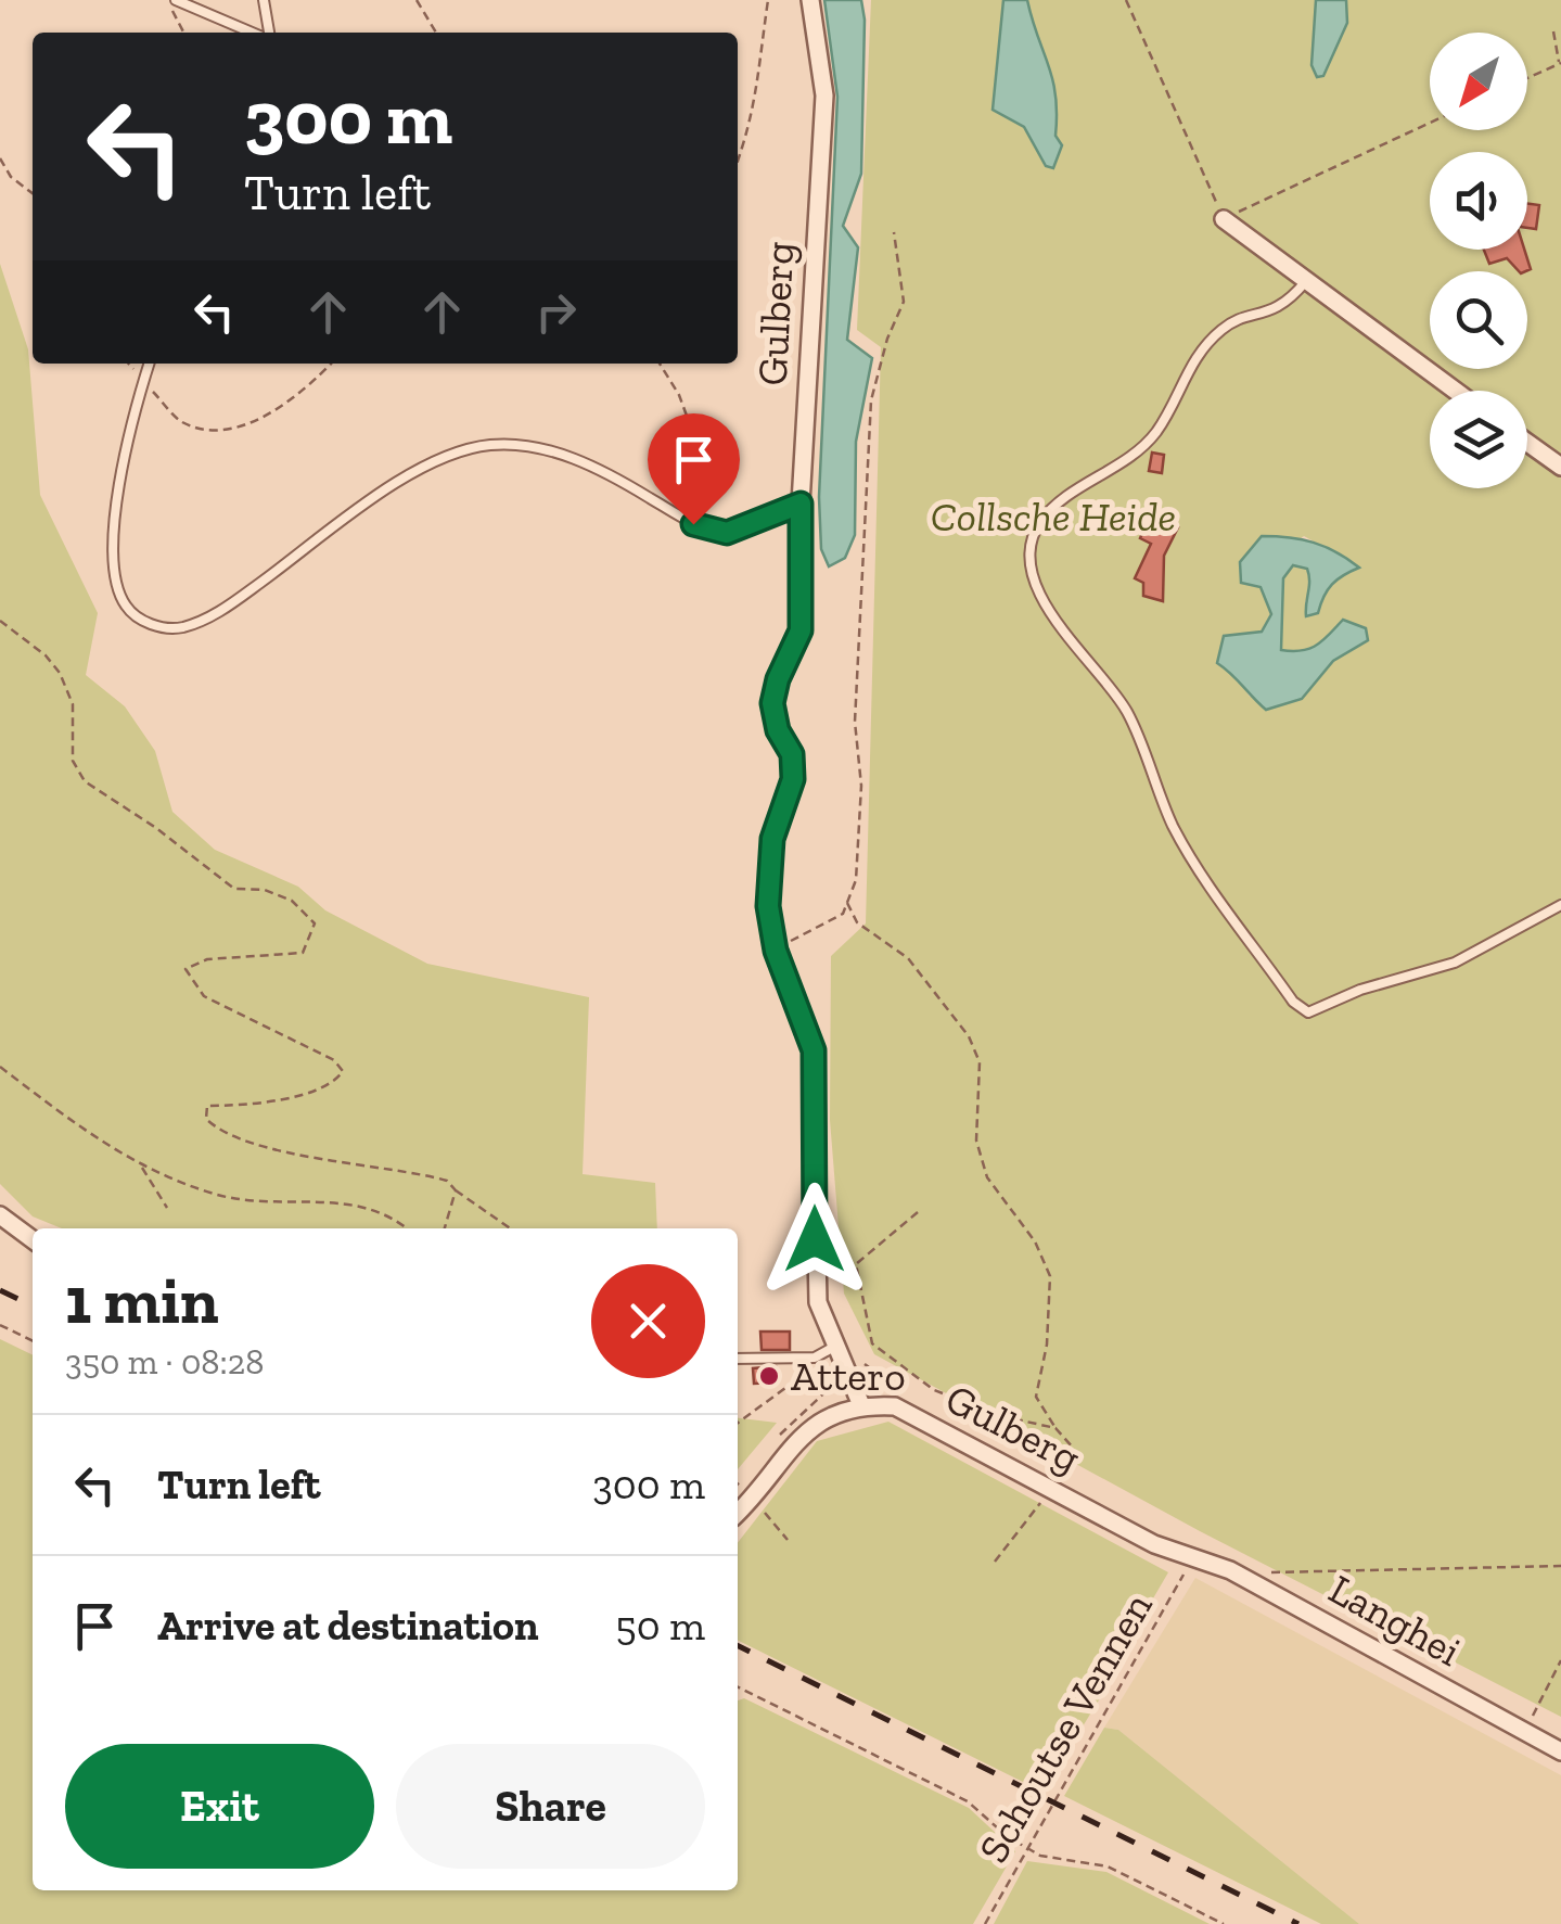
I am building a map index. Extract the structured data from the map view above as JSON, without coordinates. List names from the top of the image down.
{
  "streets": {
    "street": ["Gulberg", "Langhei"],
    "path": ["Schoutse Vennen"]
  },
  "crossings": [
    ["Gulberg", "Langhei"],
    ["Gulberg", "Schoutse Vennen"],
    ["Langhei", "Schoutse Vennen"]
  ],
  "parks": ["Collsche Heide"],
  "places": ["Attero"],
  "north": "bottom left",
  "page": {
    "turn": ["300 m", "Turn left"],
    "heading": ["1 min", "350 m · 08:28"],
    "list": [
      {
        "name": "Turn left",
        "value": "300 m"
      },
      {
        "name": "Arrive at destination",
        "value": "50 m"
      }
    ],
    "buttons": ["Exit", "Share"]
  }
}
